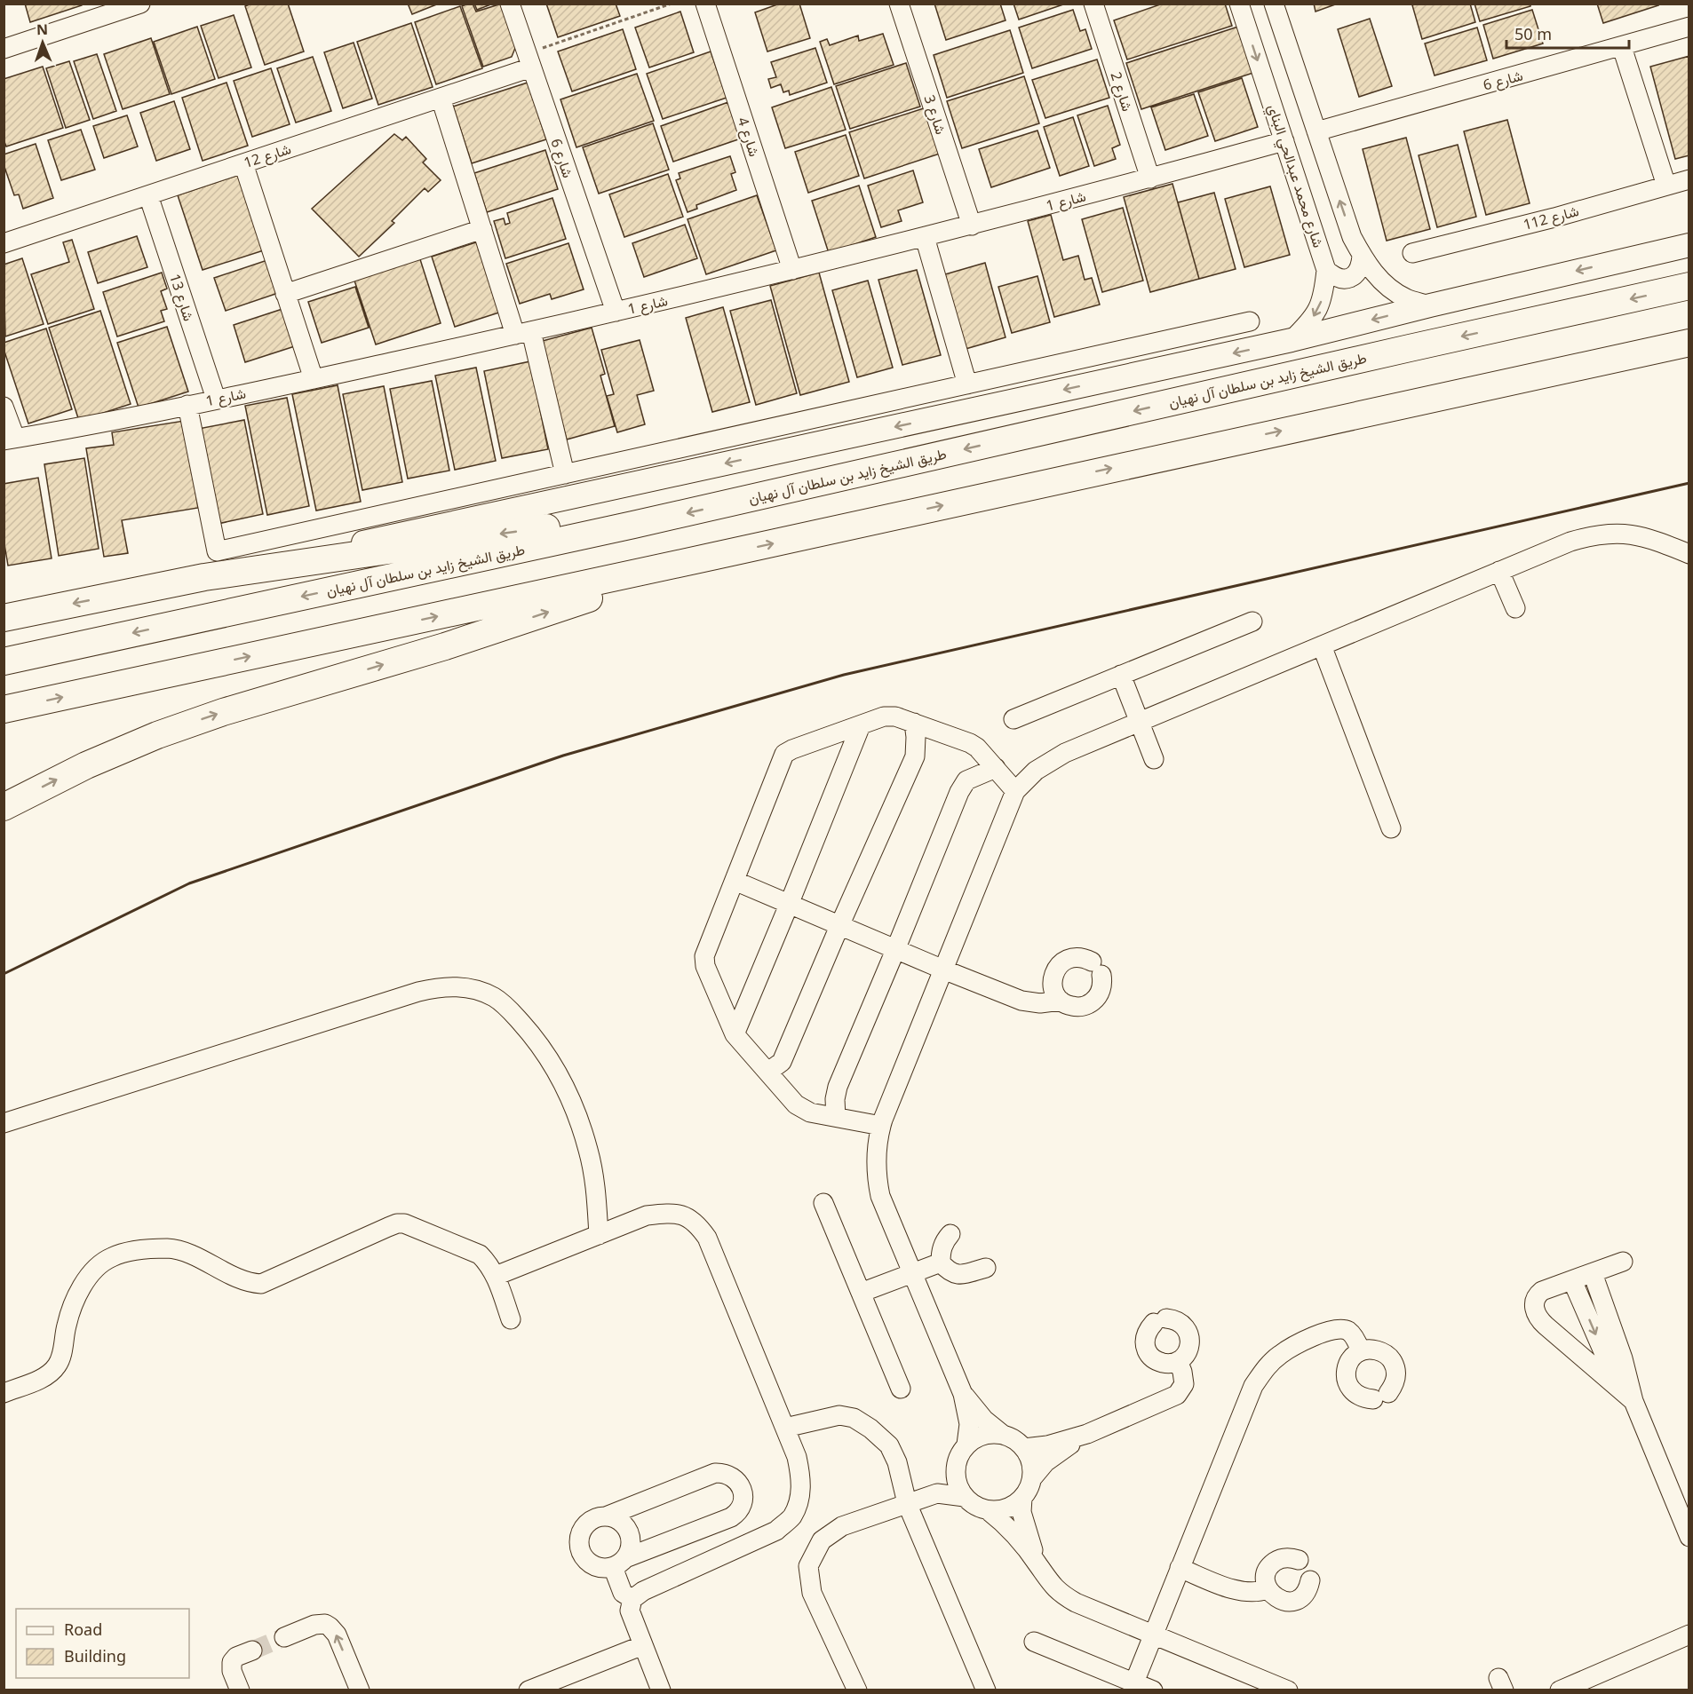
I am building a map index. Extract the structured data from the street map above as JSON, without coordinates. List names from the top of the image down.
{
  "streets": {
    "highway": ["طريق الشيخ زايد بن سلطان آل نهيان"],
    "street": [
      "شارع 6",
      "شارع 2",
      "شارع 3",
      "شارع 4",
      "شارع 12",
      "شارع محمد عبدالحي البناي",
      "شارع 1",
      "شارع 112",
      "شارع 13"
    ]
  },
  "crossings": [
    ["شارع 6", "شارع 12"],
    ["شارع 6", "شارع 1"],
    ["شارع 2", "شارع 1"],
    ["شارع 3", "شارع 1"],
    ["شارع 4", "شارع 1"],
    ["شارع 12", "شارع 13"],
    ["شارع محمد عبدالحي البناي", "شارع 1"],
    ["شارع 1", "شارع 13"]
  ],
  "legend": ["Road", "Building"],
  "scale_bar": "50 m",
  "north": "top"
}
